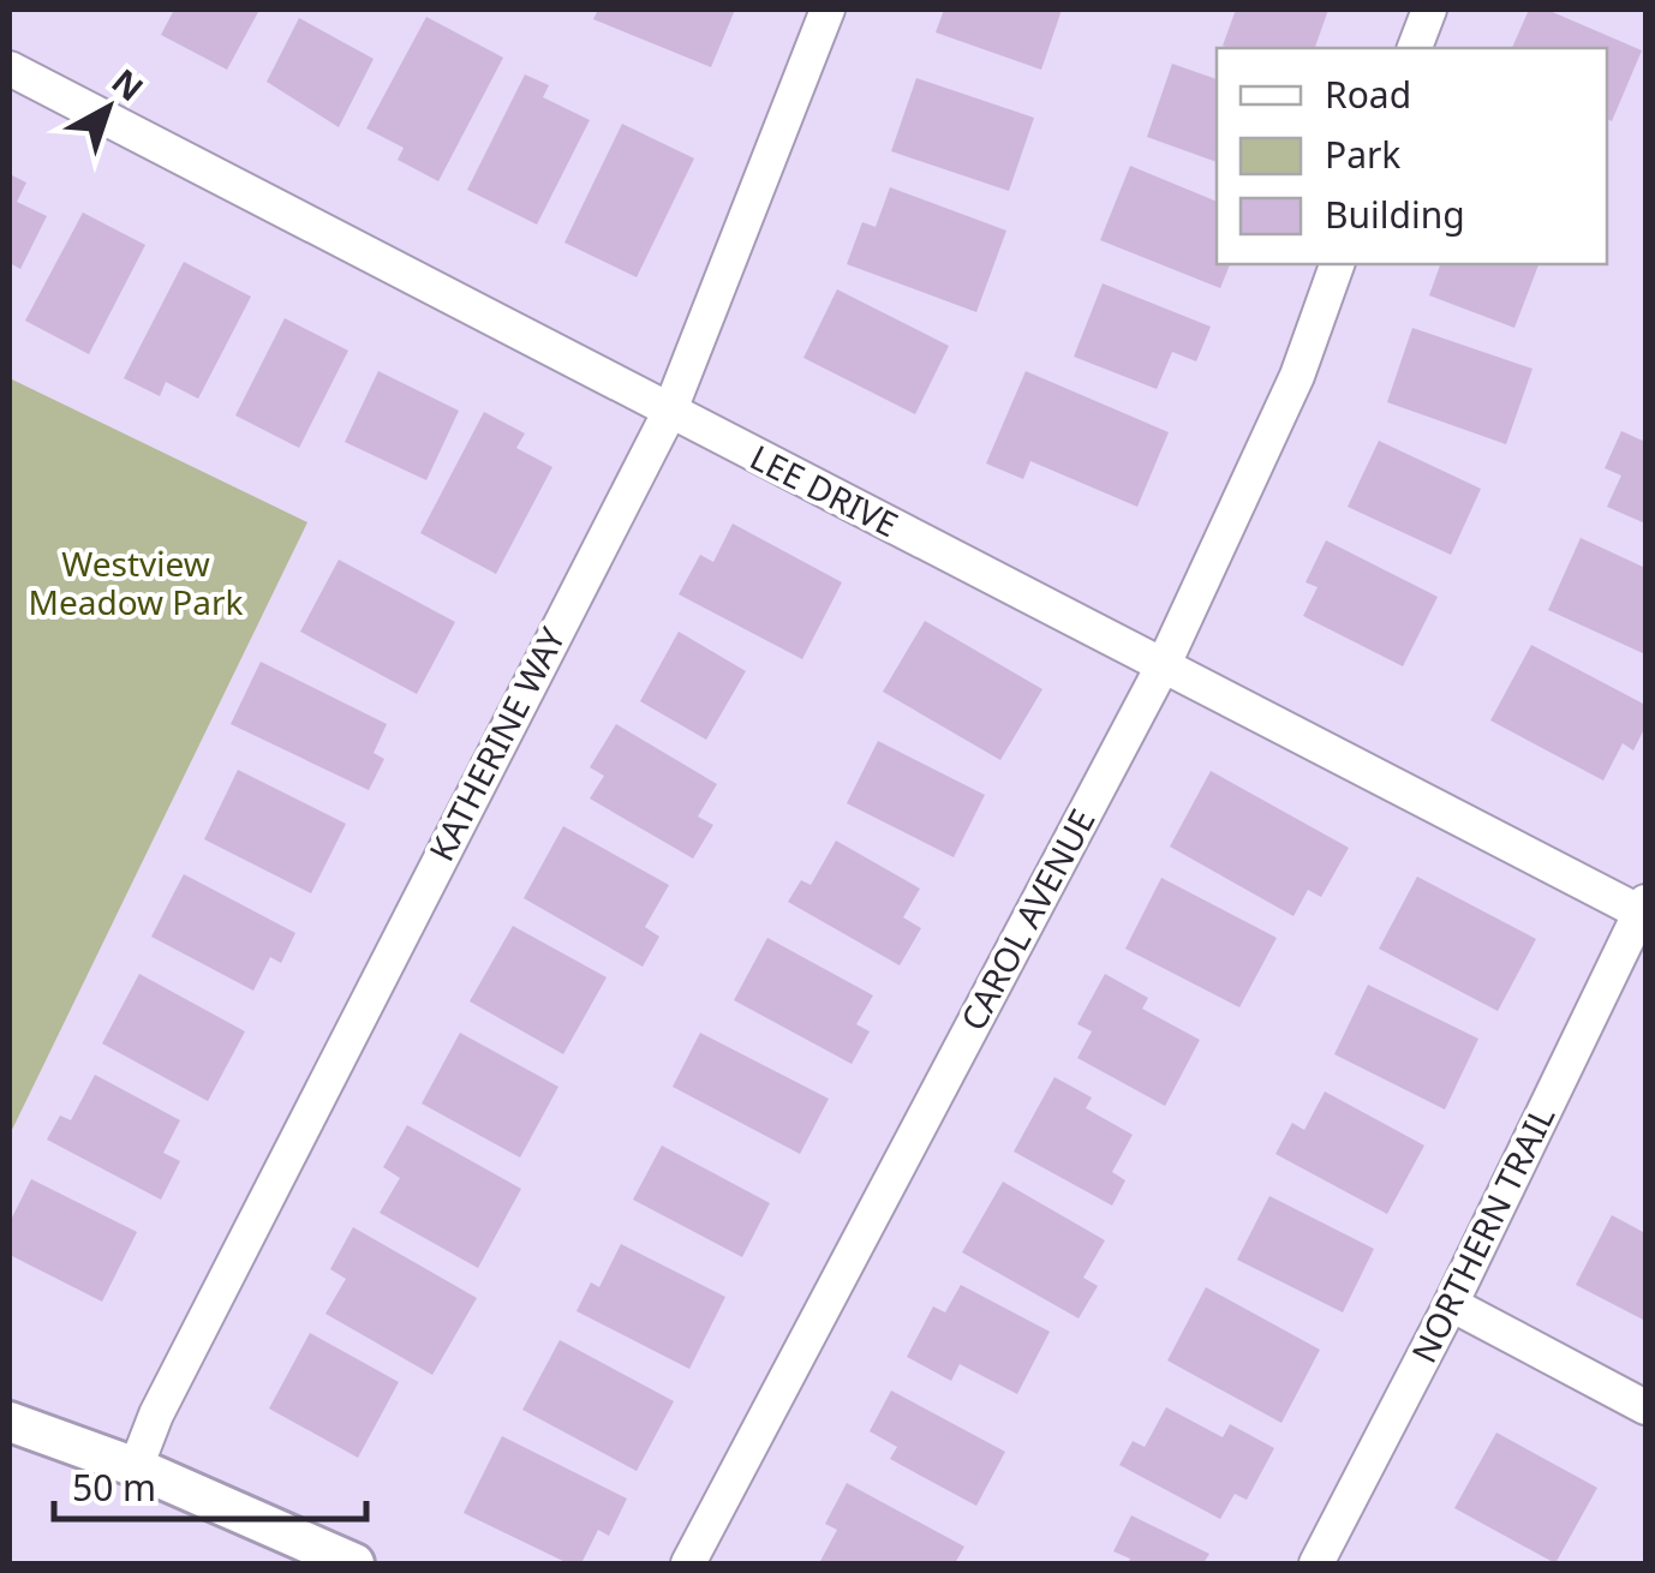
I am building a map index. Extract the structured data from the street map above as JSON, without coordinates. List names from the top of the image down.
{
  "streets": {
    "street": [
      "LEE DRIVE",
      "KATHERINE WAY",
      "CAROL AVENUE",
      "NORTHERN TRAIL"
    ]
  },
  "crossings": [
    ["LEE DRIVE", "KATHERINE WAY"],
    ["LEE DRIVE", "CAROL AVENUE"],
    ["LEE DRIVE", "NORTHERN TRAIL"]
  ],
  "parks": ["Westview Meadow Park"],
  "legend": ["Road", "Park", "Building"],
  "scale_bar": "50 m",
  "north": "top right"
}
